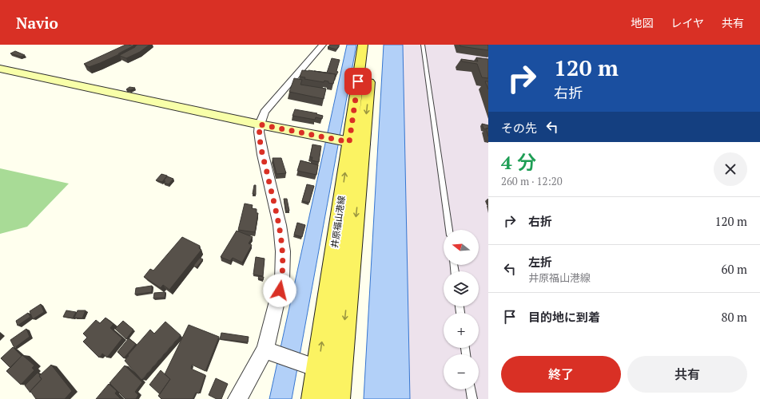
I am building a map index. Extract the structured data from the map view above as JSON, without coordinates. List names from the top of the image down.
{
  "streets": {
    "main road": ["井原福山港線"]
  },
  "north": "left",
  "page": {
    "header": "Navio",
    "nav": ["地図", "レイヤ", "共有"],
    "turn": ["120 m", "右折"],
    "then": "その先",
    "heading": ["4 分", "260 m · 12:20"],
    "list": [
      {
        "name": "右折",
        "value": "120 m"
      },
      {
        "name": "左折",
        "note": "井原福山港線",
        "value": "60 m"
      },
      {
        "name": "目的地に到着",
        "value": "80 m"
      }
    ],
    "map_buttons": ["+", "−"],
    "buttons": ["終了", "共有"]
  }
}
